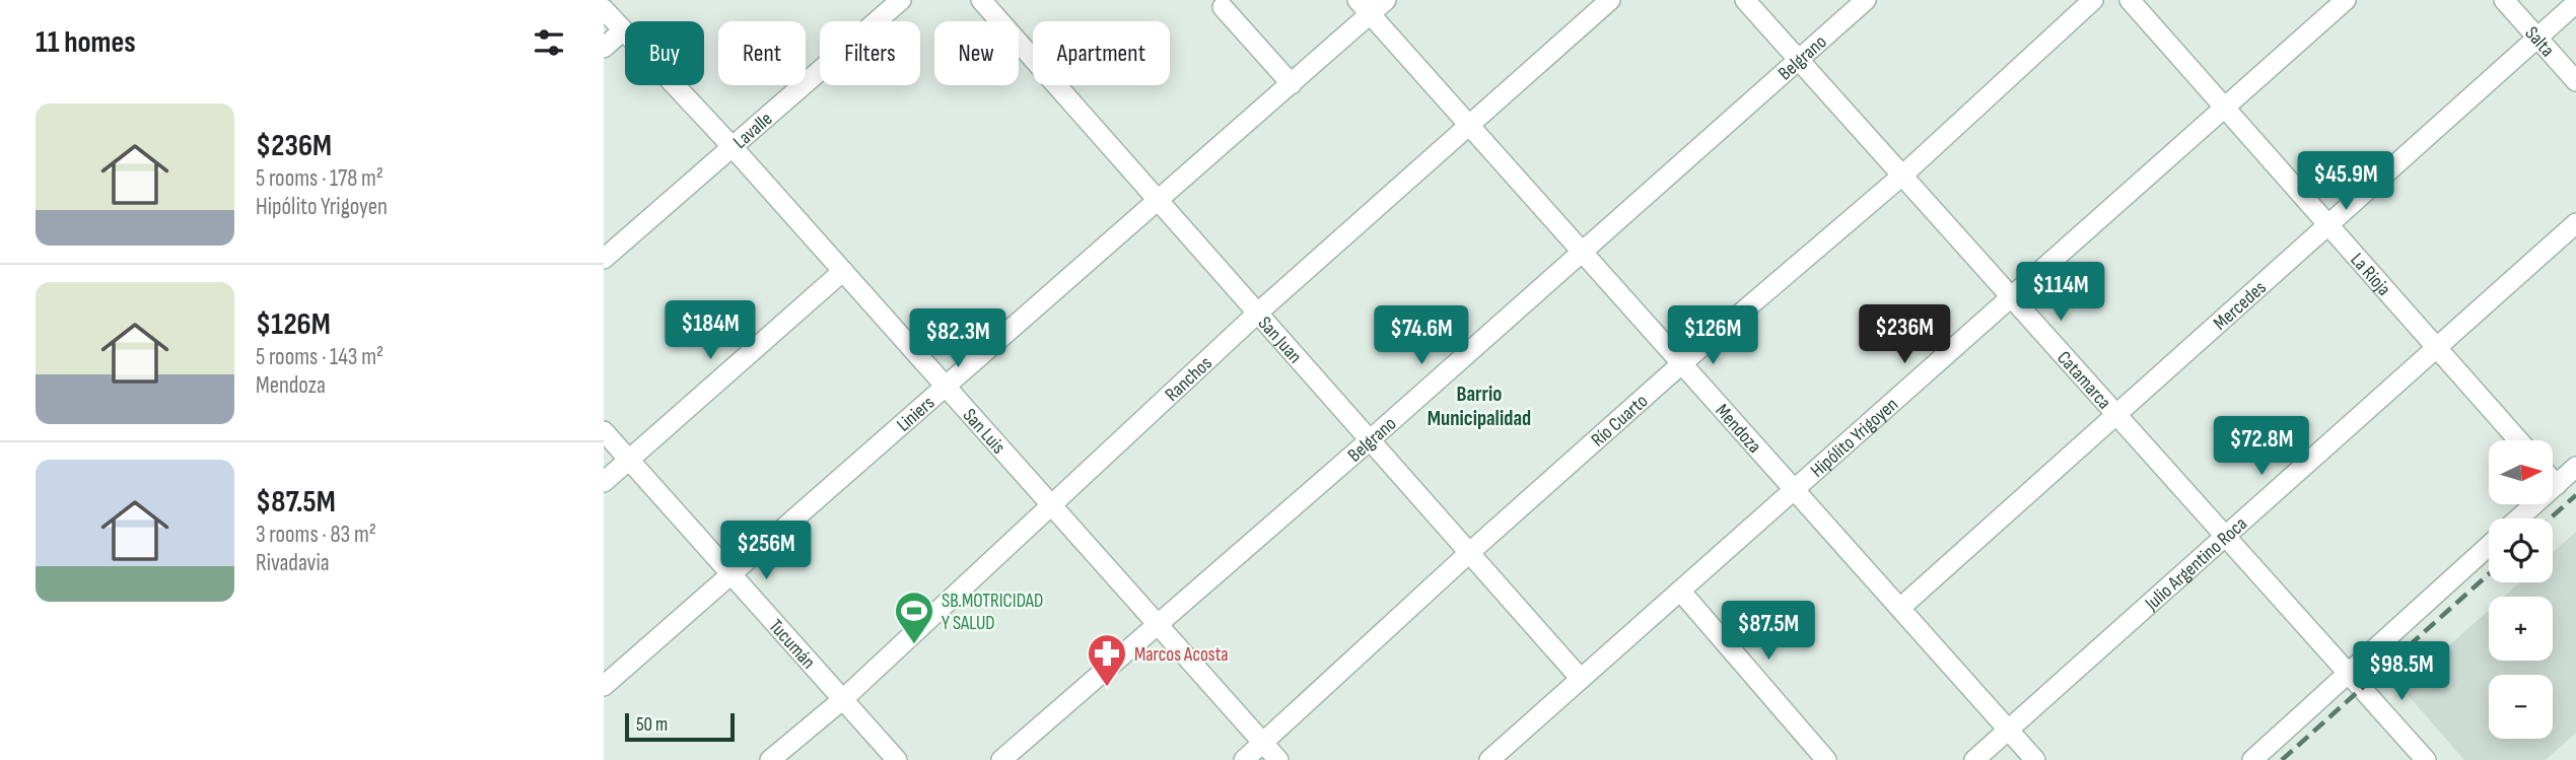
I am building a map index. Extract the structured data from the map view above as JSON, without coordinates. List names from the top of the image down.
{
  "streets": {
    "street": [
      "Salta",
      "Belgrano",
      "Lavalle",
      "La Rioja",
      "Mercedes",
      "San Juan",
      "Ranchos",
      "Catamarca",
      "Liniers",
      "Río Cuarto",
      "Mendoza",
      "San Luis",
      "Hipólito Yrigoyen",
      "Julio Argentino Roca",
      "Tucumán"
    ]
  },
  "crossings": [
    ["Salta", "Mercedes"],
    ["Belgrano", "San Juan"],
    ["Belgrano", "Catamarca"],
    ["Belgrano", "Mendoza"],
    ["Belgrano", "San Luis"],
    ["Lavalle", "San Luis"],
    ["La Rioja", "Mercedes"],
    ["La Rioja", "Hipólito Yrigoyen"],
    ["La Rioja", "Julio Argentino Roca"],
    ["Mercedes", "Catamarca"],
    ["Mercedes", "Mendoza"],
    ["San Juan", "Ranchos"],
    ["San Juan", "Liniers"],
    ["San Juan", "Río Cuarto"],
    ["San Juan", "Hipólito Yrigoyen"],
    ["Ranchos", "Mendoza"],
    ["Ranchos", "San Luis"],
    ["Ranchos", "Tucumán"],
    ["Catamarca", "Río Cuarto"],
    ["Catamarca", "Hipólito Yrigoyen"],
    ["Catamarca", "Julio Argentino Roca"],
    ["Liniers", "Mendoza"],
    ["Liniers", "San Luis"],
    ["Liniers", "Tucumán"],
    ["Río Cuarto", "Mendoza"],
    ["Río Cuarto", "San Luis"],
    ["Mendoza", "Hipólito Yrigoyen"],
    ["Mendoza", "Julio Argentino Roca"]
  ],
  "districts": ["Barrio Municipalidad"],
  "places": {
    "sports": ["SB.MOTRICIDAD Y SALUD"],
    "pharmacy": ["Marcos Acosta"]
  },
  "scale_bar": "50 m",
  "north": "right",
  "page": {
    "heading": "11 homes",
    "chip": [
      "Buy",
      "Rent",
      "Filters",
      "New",
      "Apartment"
    ],
    "list": [
      {
        "name": "$236M",
        "note": "5 rooms · 178 m² · Hipólito Yrigoyen"
      },
      {
        "name": "$126M",
        "note": "5 rooms · 143 m² · Mendoza"
      },
      {
        "name": "$87.5M",
        "note": "3 rooms · 83 m² · Rivadavia"
      }
    ],
    "price": [
      "$45.9M",
      "$114M",
      "$184M",
      "$236M",
      "$74.6M",
      "$126M",
      "$82.3M",
      "$72.8M",
      "$256M",
      "$87.5M",
      "$98.5M"
    ],
    "map_buttons": ["+", "−"],
    "scale": "50 m"
  }
}
